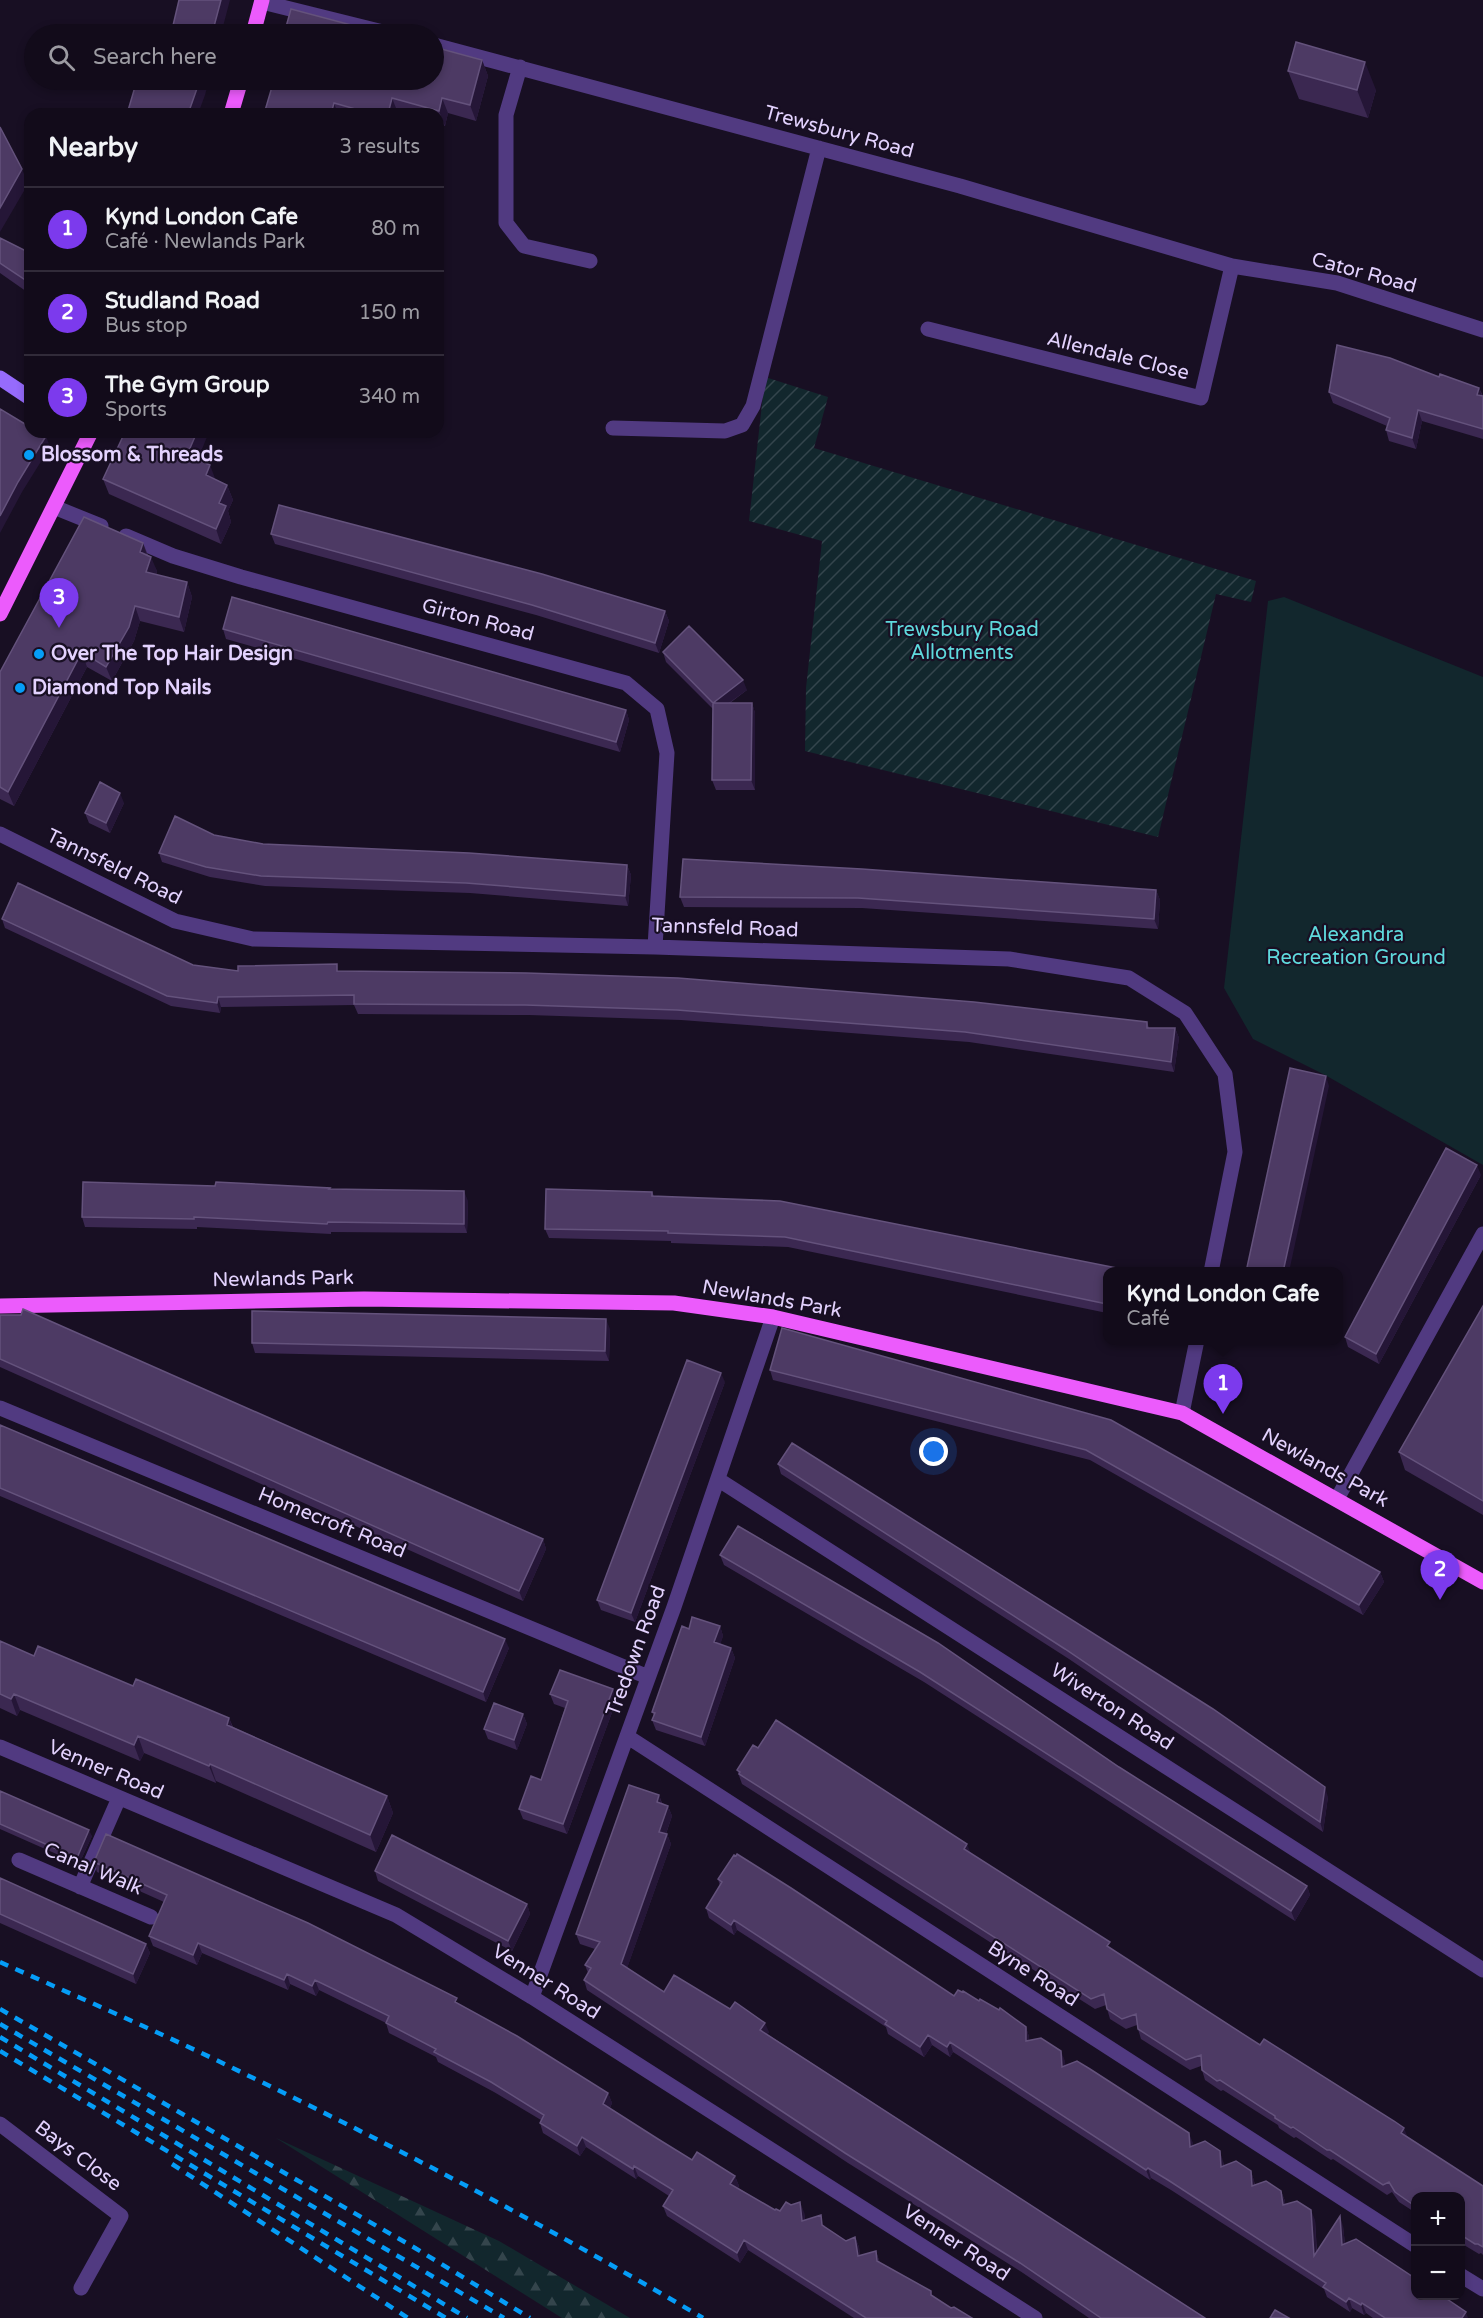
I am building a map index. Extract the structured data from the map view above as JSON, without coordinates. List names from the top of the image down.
{
  "streets": {
    "main road": ["Newlands Park"],
    "street": [
      "Trewsbury Road",
      "Cator Road",
      "Allendale Close",
      "Girton Road",
      "Tannsfeld Road",
      "Homecroft Road",
      "Tredown Road",
      "Wiverton Road",
      "Venner Road",
      "Canal Walk",
      "Byne Road",
      "Bays Close"
    ]
  },
  "crossings": [
    ["Trewsbury Road", "Cator Road"],
    ["Trewsbury Road", "Allendale Close"],
    ["Cator Road", "Allendale Close"],
    ["Girton Road", "Tannsfeld Road"],
    ["Newlands Park", "Tredown Road"],
    ["Homecroft Road", "Tredown Road"],
    ["Tredown Road", "Wiverton Road"],
    ["Tredown Road", "Venner Road"],
    ["Tredown Road", "Byne Road"]
  ],
  "parks": ["Trewsbury Road Allotments", "Alexandra Recreation Ground"],
  "places": ["Blossom & Threads", "Over The Top Hair Design", "Diamond Top Nails"],
  "page": {
    "search": "Search here",
    "heading": ["Nearby", "3 results"],
    "list": [
      {
        "mark": "1",
        "name": "Kynd London Cafe",
        "note": "Café · Newlands Park",
        "value": "80 m"
      },
      {
        "mark": "2",
        "name": "Studland Road",
        "note": "Bus stop",
        "value": "150 m"
      },
      {
        "mark": "3",
        "name": "The Gym Group",
        "note": "Sports",
        "value": "340 m"
      }
    ],
    "pins": ["3", "1", "2"],
    "popup": ["Kynd London Cafe", "Café"],
    "map_buttons": ["+", "−"]
  }
}
